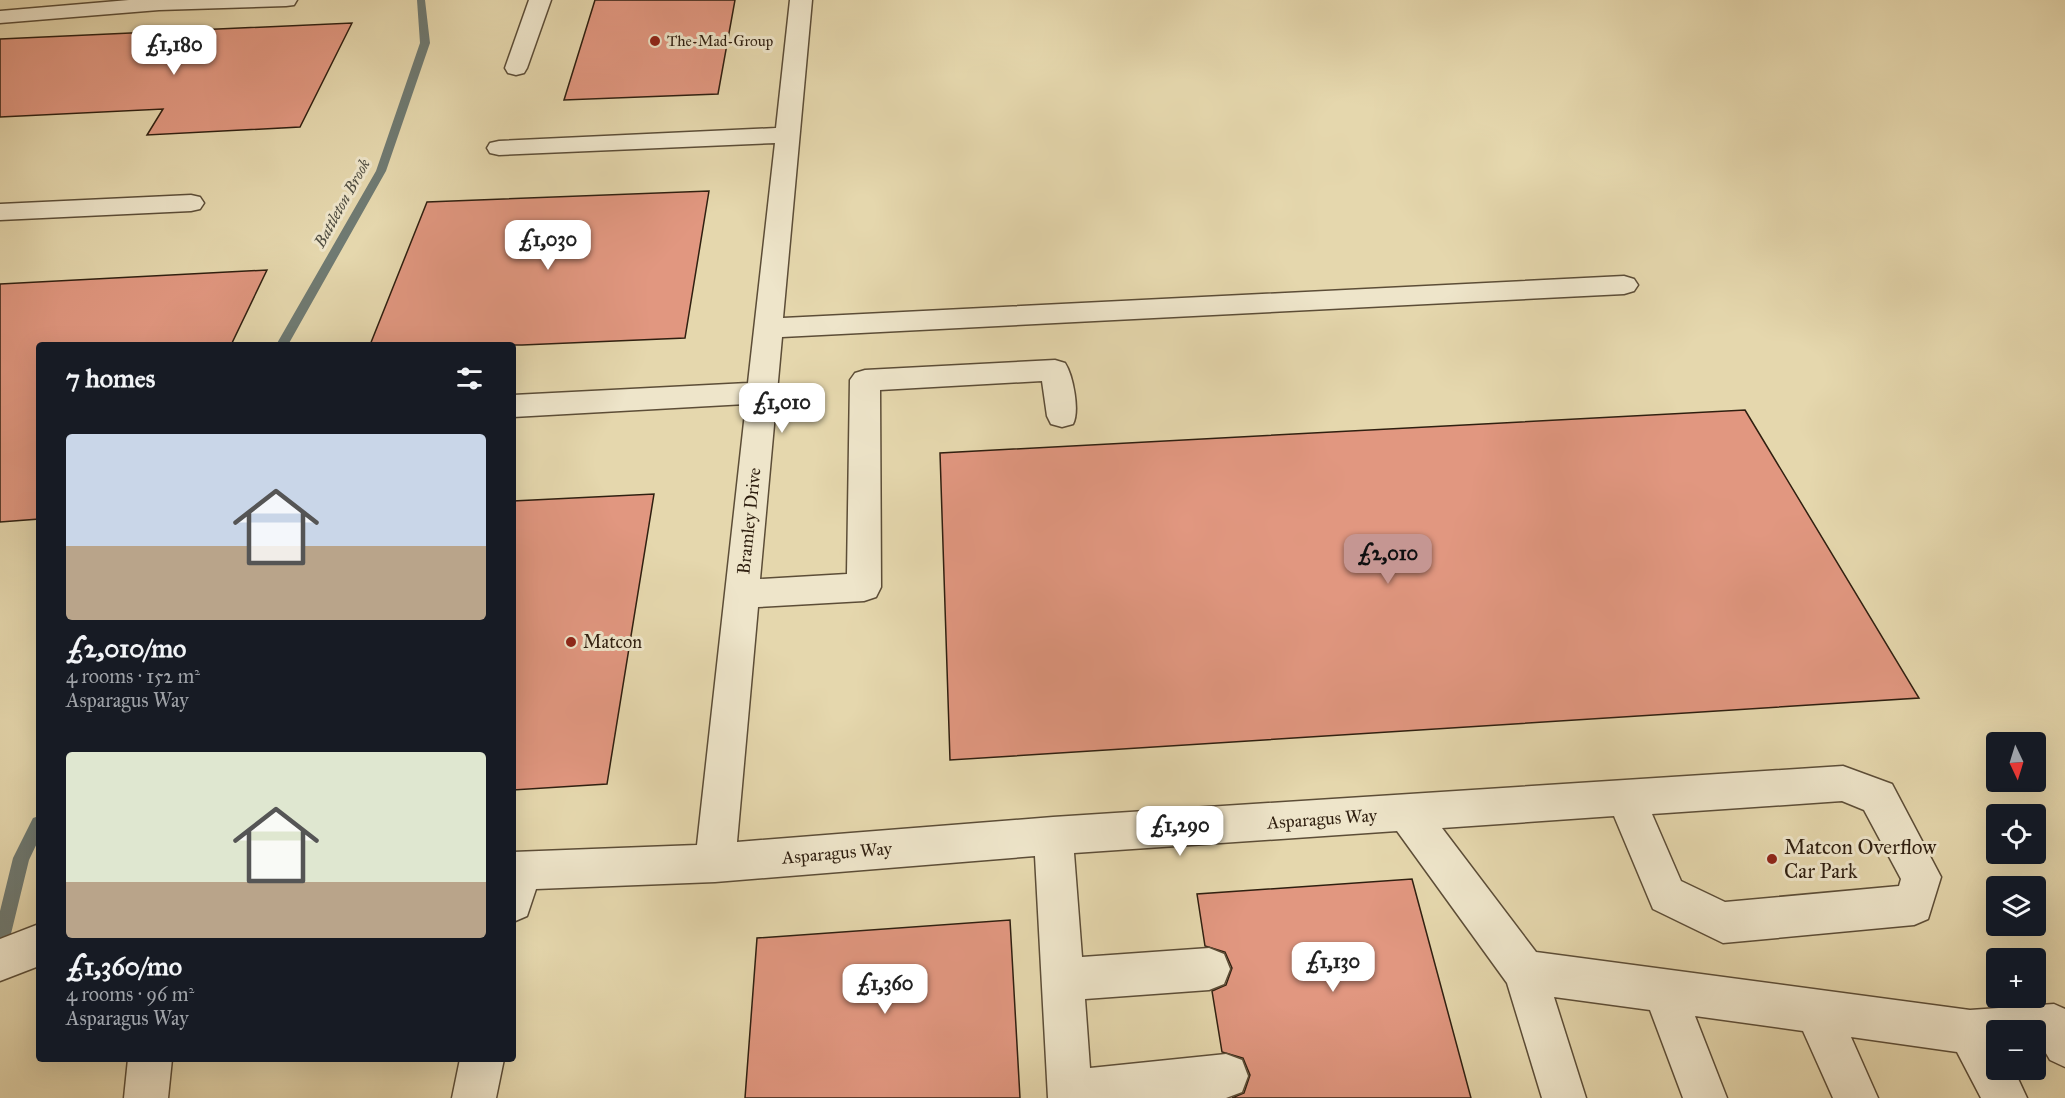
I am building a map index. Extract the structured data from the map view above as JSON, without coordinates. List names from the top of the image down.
{
  "streets": {
    "street": ["Bramley Drive", "Asparagus Way"]
  },
  "crossings": [
    ["Bramley Drive", "Asparagus Way"]
  ],
  "water": ["Battleton Brook"],
  "places": ["The-Mad-Group", "Matcon", "Matcon Overflow Car Park"],
  "north": "bottom",
  "page": {
    "price": [
      "£1,180",
      "£1,030",
      "£1,010",
      "£2,010",
      "£1,290",
      "£1,130",
      "£1,360"
    ],
    "heading": "7 homes",
    "list": [
      {
        "name": "£2,010/mo",
        "note": "4 rooms · 152 m² · Asparagus Way"
      },
      {
        "name": "£1,360/mo",
        "note": "4 rooms · 96 m² · Asparagus Way"
      }
    ],
    "map_buttons": ["+", "−"]
  }
}
